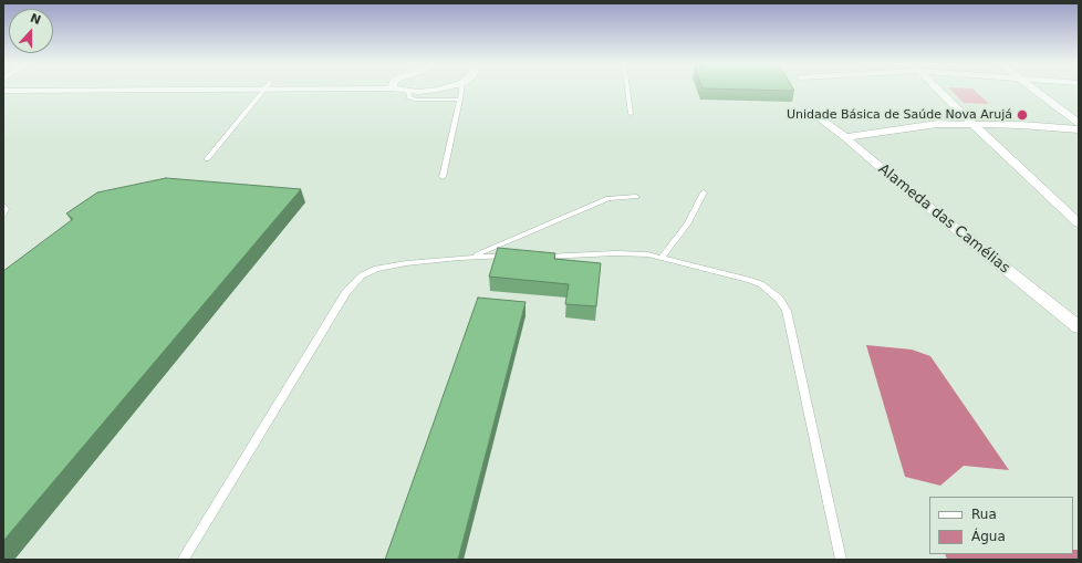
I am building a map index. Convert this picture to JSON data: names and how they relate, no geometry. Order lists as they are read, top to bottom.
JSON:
{
  "streets": {
    "street": ["Alameda das Camélias"]
  },
  "places": ["Unidade Básica de Saúde Nova Arujá"],
  "legend": ["Rua", "Água"],
  "north": "top"
}
